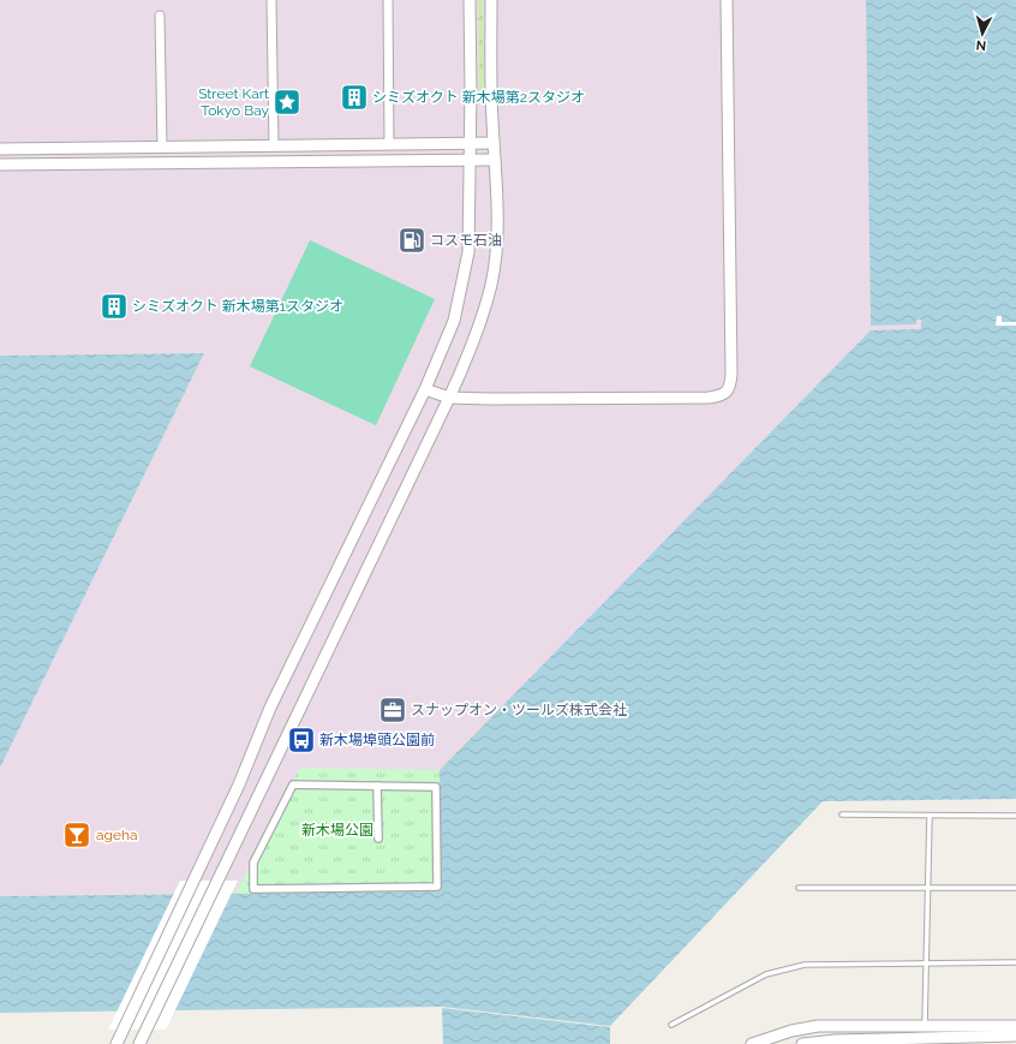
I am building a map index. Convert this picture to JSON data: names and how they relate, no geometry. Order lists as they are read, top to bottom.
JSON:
{
  "parks": ["新木場公園"],
  "places": {
    "building": ["シミズオクト 新木場第2スタジオ", "シミズオクト 新木場第1スタジオ"],
    "place": ["Street Kart Tokyo Bay"],
    "fuel station": ["コスモ石油"],
    "office": ["スナップオン・ツールズ株式会社"],
    "bus stop": ["新木場埠頭公園前"],
    "bar": ["ageha"]
  },
  "north": "bottom"
}
